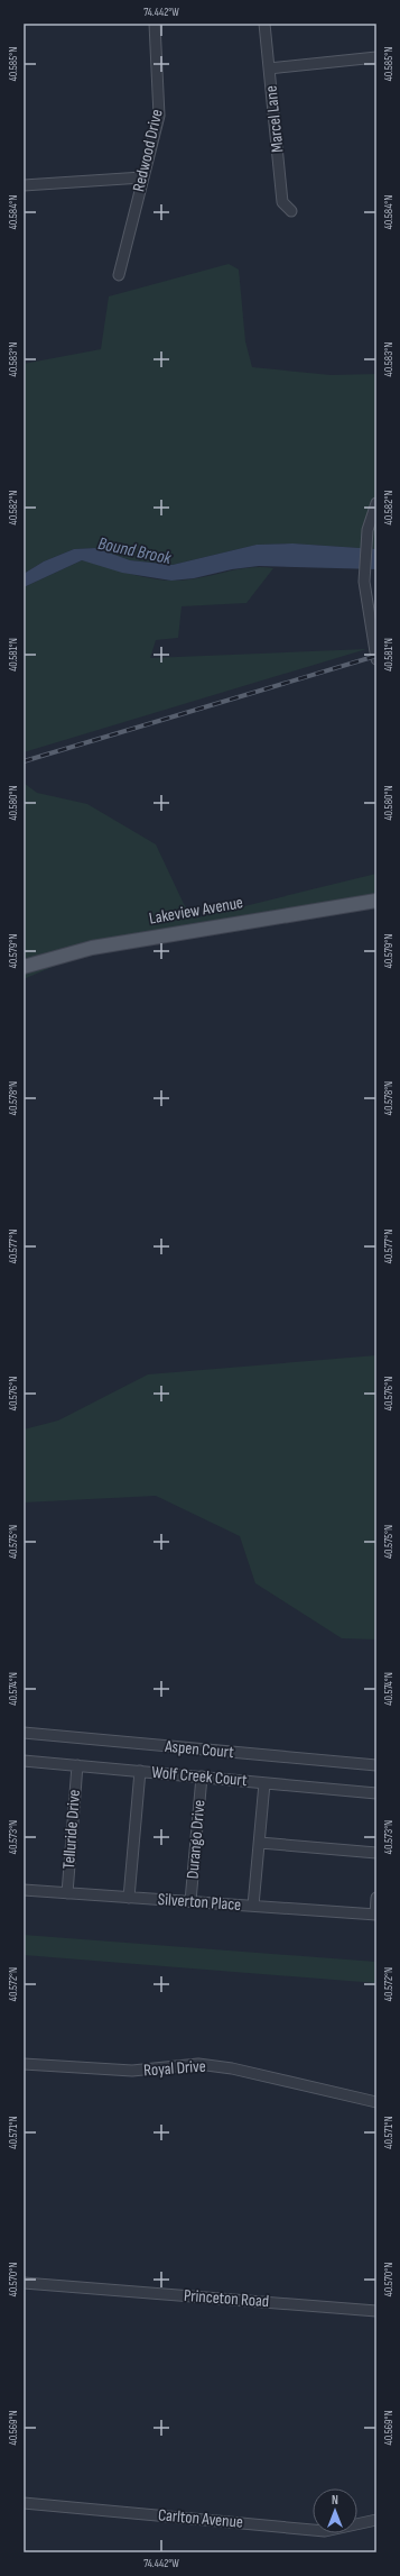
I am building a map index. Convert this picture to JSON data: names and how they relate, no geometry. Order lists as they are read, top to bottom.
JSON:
{
  "streets": {
    "main road": ["Lakeview Avenue"],
    "street": [
      "Marcel Lane",
      "Redwood Drive",
      "Aspen Court",
      "Wolf Creek Court",
      "Telluride Drive",
      "Durango Drive",
      "Silverton Place",
      "Royal Drive",
      "Princeton Road",
      "Carlton Avenue"
    ]
  },
  "crossings": [
    ["Wolf Creek Court", "Telluride Drive"],
    ["Wolf Creek Court", "Durango Drive"],
    ["Telluride Drive", "Silverton Place"],
    ["Durango Drive", "Silverton Place"]
  ],
  "water": ["Bound Brook"],
  "north": "top",
  "coordinates": [
    "74.442°W",
    "40.585°N",
    "40.584°N",
    "40.583°N",
    "40.582°N",
    "40.581°N",
    "40.580°N",
    "40.579°N",
    "40.578°N",
    "40.577°N",
    "40.576°N",
    "40.575°N",
    "40.574°N",
    "40.573°N",
    "40.572°N",
    "40.571°N",
    "40.570°N",
    "40.569°N"
  ]
}
